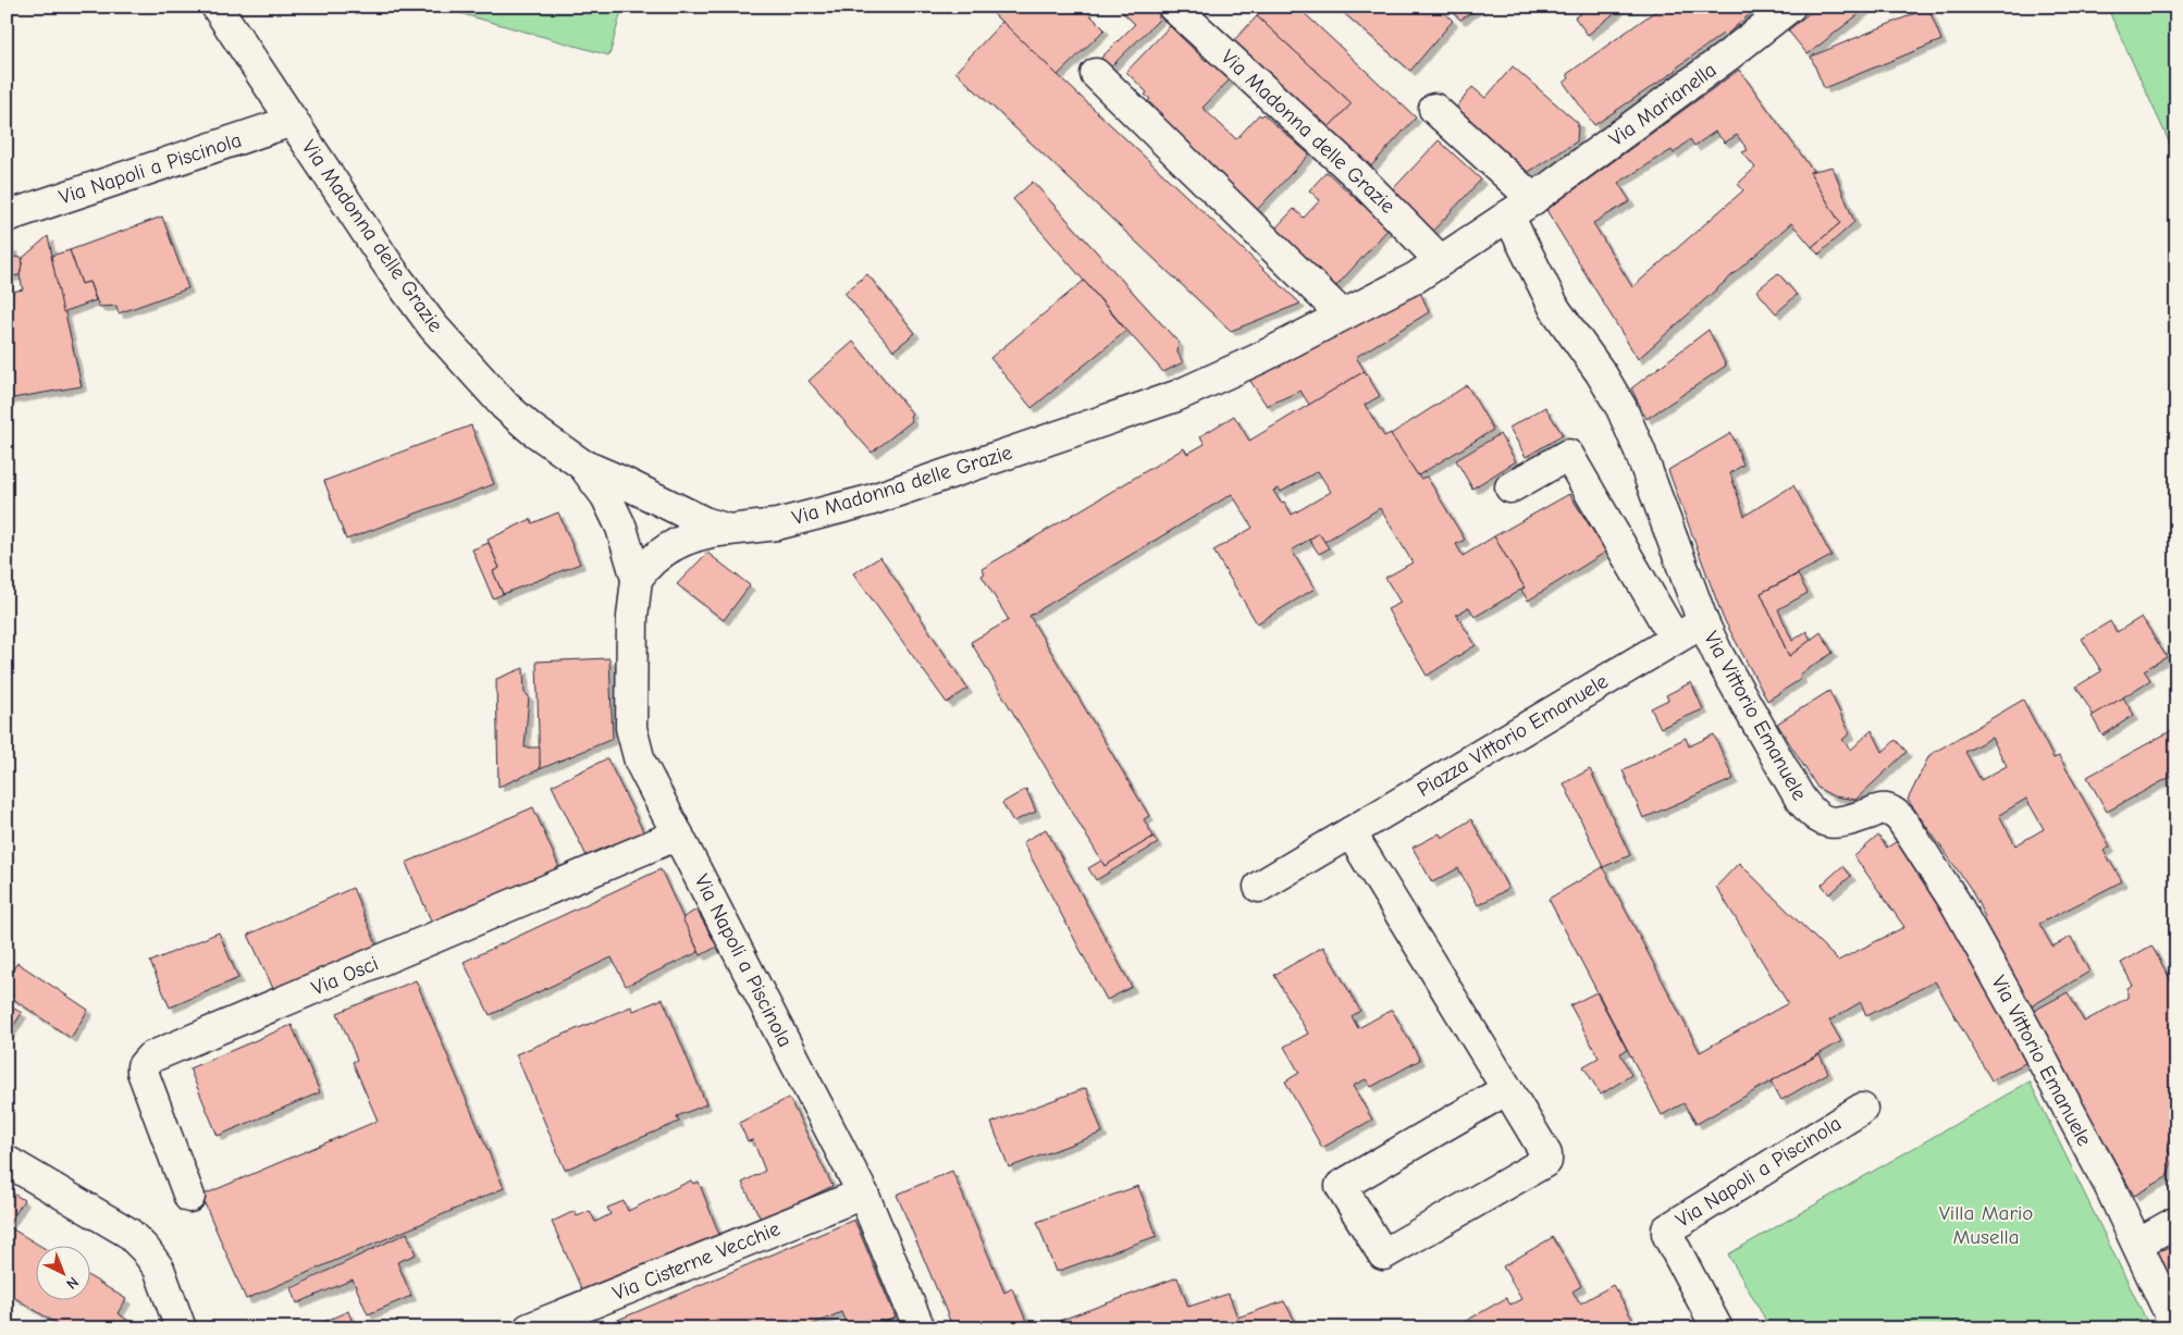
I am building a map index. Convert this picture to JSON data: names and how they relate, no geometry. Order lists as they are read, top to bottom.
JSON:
{
  "streets": {
    "street": [
      "Via Marianella",
      "Via Madonna delle Grazie",
      "Via Napoli a Piscinola",
      "Via Vittorio Emanuele",
      "Piazza Vittorio Emanuele",
      "Via Osci",
      "Via Cisterne Vecchie"
    ]
  },
  "crossings": [
    ["Via Marianella", "Via Madonna delle Grazie"],
    ["Via Marianella", "Via Vittorio Emanuele"],
    ["Via Madonna delle Grazie", "Via Napoli a Piscinola"],
    ["Via Madonna delle Grazie", "Via Vittorio Emanuele"],
    ["Via Napoli a Piscinola", "Via Osci"],
    ["Via Napoli a Piscinola", "Via Cisterne Vecchie"],
    ["Via Vittorio Emanuele", "Piazza Vittorio Emanuele"]
  ],
  "parks": ["Villa Mario Musella"],
  "north": "bottom right"
}
